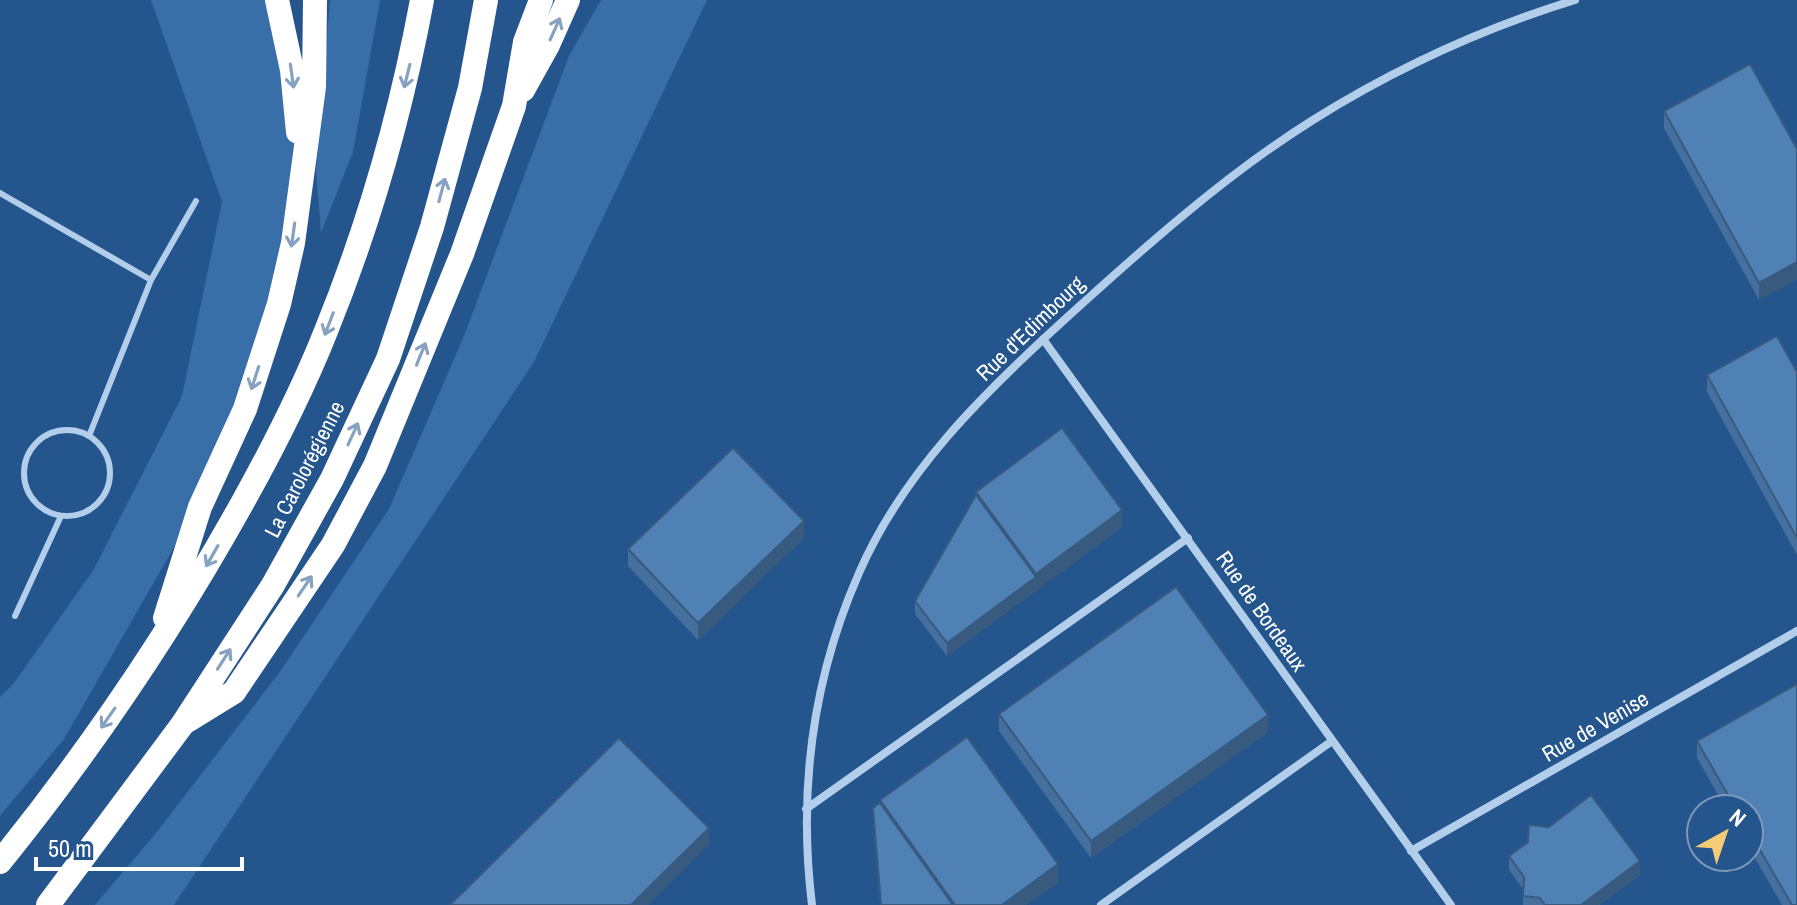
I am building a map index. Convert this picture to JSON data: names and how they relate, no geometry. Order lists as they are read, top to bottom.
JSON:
{
  "streets": {
    "highway": ["La Carolorégienne"],
    "street": ["Rue d'Edimbourg", "Rue de Bordeaux", "Rue de Venise"]
  },
  "crossings": [
    ["Rue d'Edimbourg", "Rue de Bordeaux"],
    ["Rue de Bordeaux", "Rue de Venise"]
  ],
  "scale_bar": "50 m",
  "north": "top right"
}
